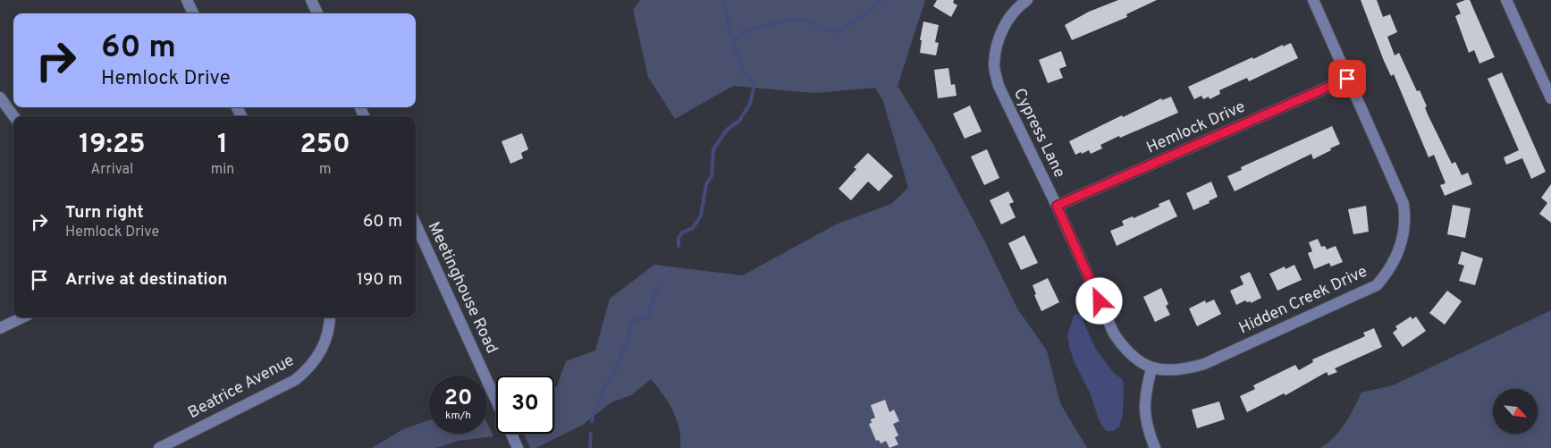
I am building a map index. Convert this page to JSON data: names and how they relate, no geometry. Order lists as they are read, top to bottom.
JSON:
{
  "streets": {
    "street": [
      "Hemlock Drive",
      "Cypress Lane",
      "Meetinghouse Road",
      "Hidden Creek Drive",
      "Beatrice Avenue"
    ]
  },
  "crossings": [
    ["Hemlock Drive", "Cypress Lane"],
    ["Hemlock Drive", "Hidden Creek Drive"],
    ["Cypress Lane", "Hidden Creek Drive"]
  ],
  "north": "bottom right",
  "page": {
    "turn": ["60 m", "Hemlock Drive"],
    "eta": [
      "19:25",
      "Arrival",
      "1",
      "min",
      "250",
      "m"
    ],
    "list": [
      {
        "name": "Turn right",
        "note": "Hemlock Drive",
        "value": "60 m"
      },
      {
        "name": "Arrive at destination",
        "value": "190 m"
      }
    ],
    "speed": "20 km/h",
    "limit": "30"
  }
}
